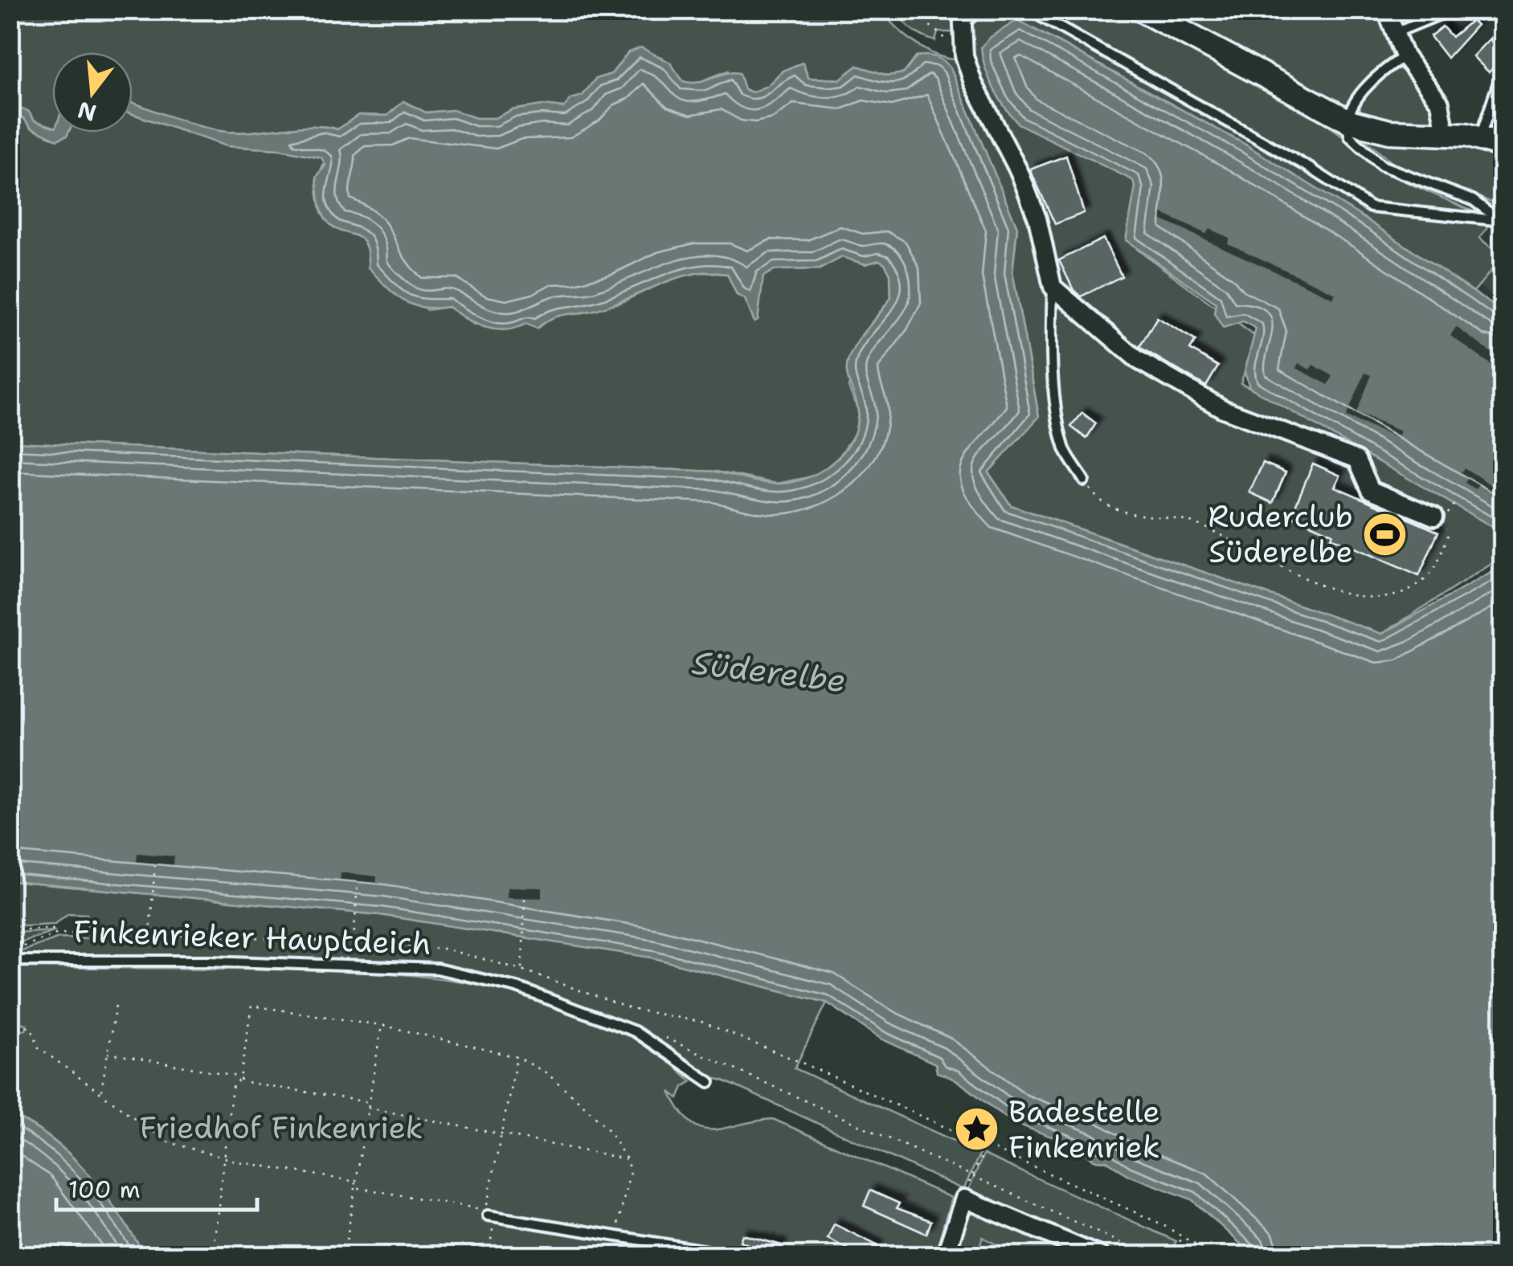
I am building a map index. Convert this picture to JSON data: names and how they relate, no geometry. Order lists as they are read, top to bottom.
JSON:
{
  "streets": {
    "lane": ["Finkenrieker Hauptdeich"]
  },
  "water": ["Süderelbe"],
  "parks": ["Friedhof Finkenriek"],
  "places": {
    "sports": ["Ruderclub Süderelbe"],
    "place": ["Badestelle Finkenriek"]
  },
  "scale_bar": "100 m",
  "north": "bottom"
}
